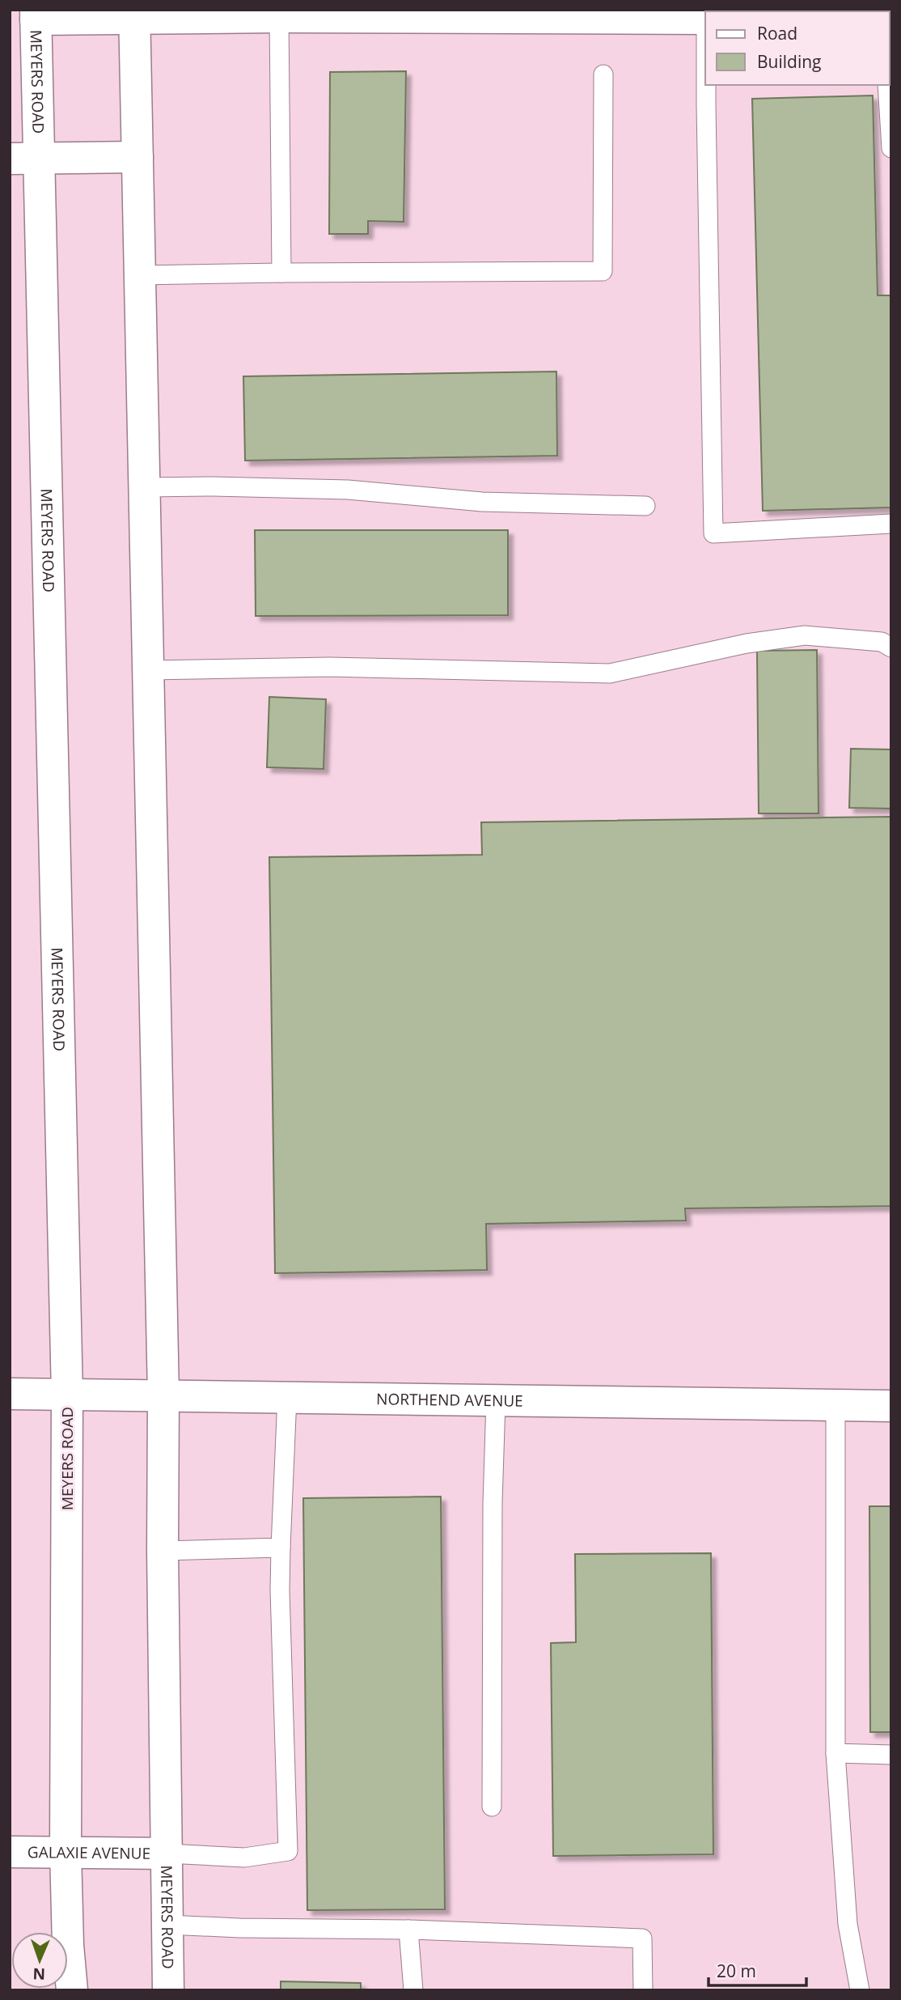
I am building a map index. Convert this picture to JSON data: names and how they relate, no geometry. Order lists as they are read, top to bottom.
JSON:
{
  "streets": {
    "street": ["MEYERS ROAD", "NORTHEND AVENUE", "GALAXIE AVENUE"]
  },
  "crossings": [
    ["MEYERS ROAD", "NORTHEND AVENUE"],
    ["MEYERS ROAD", "GALAXIE AVENUE"]
  ],
  "legend": ["Road", "Building"],
  "scale_bar": "20 m",
  "north": "bottom"
}
